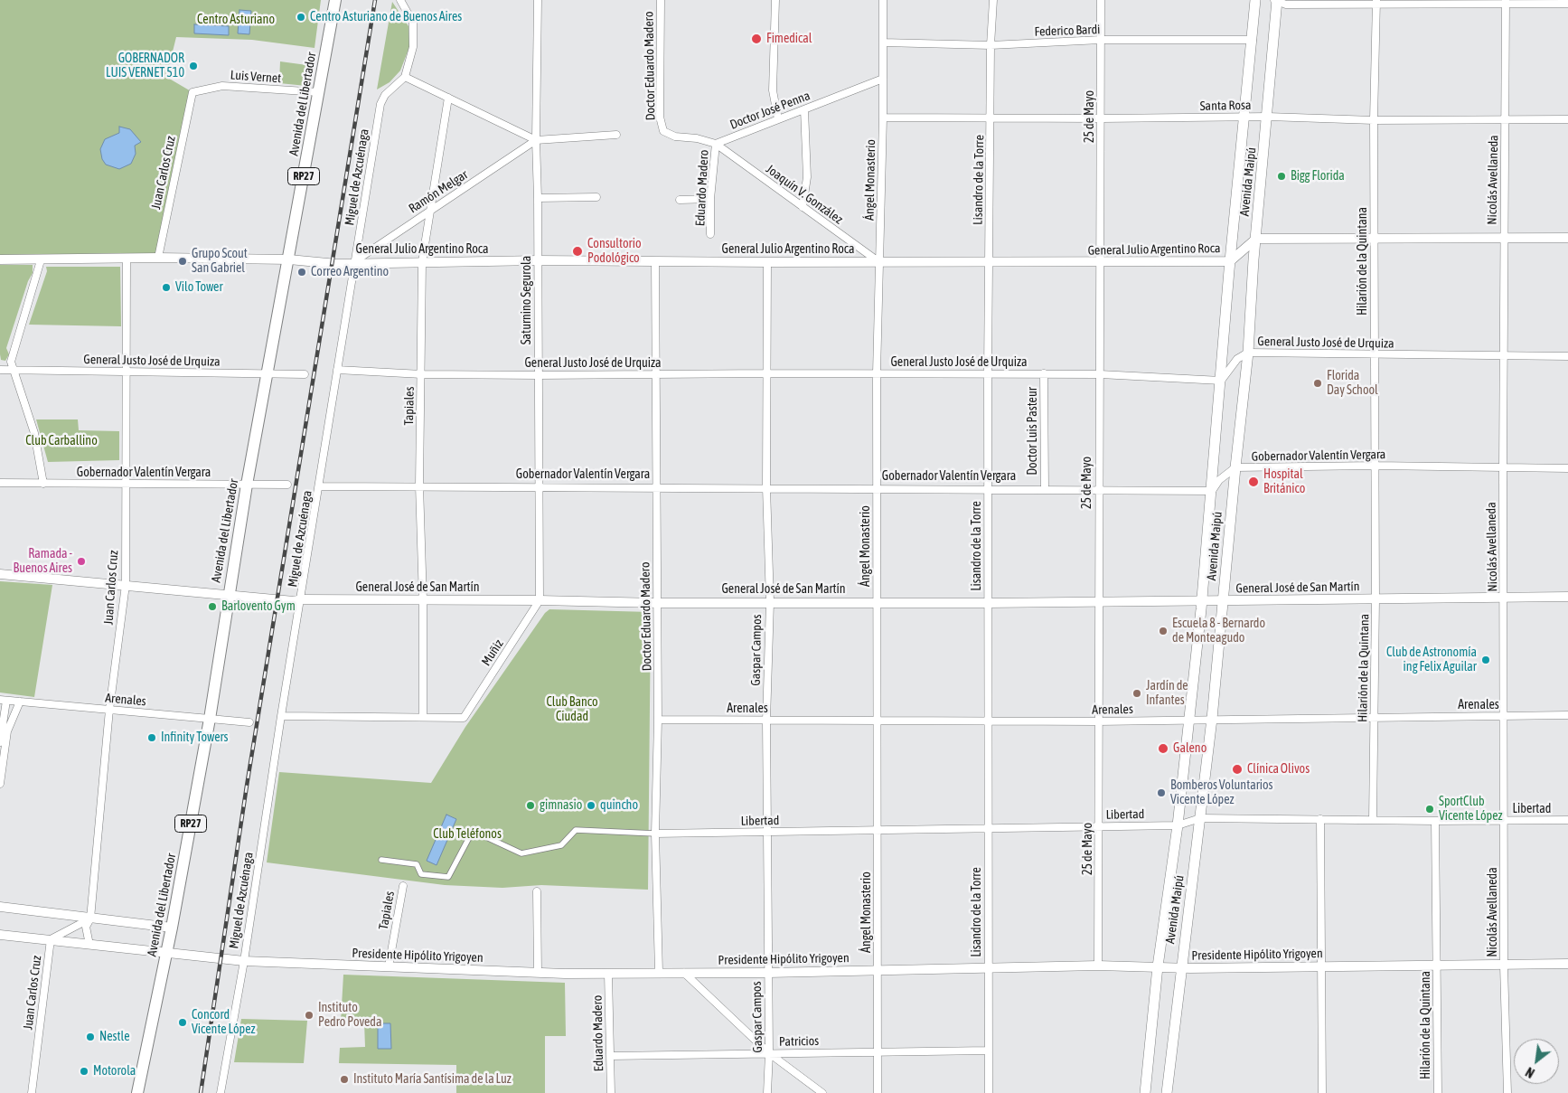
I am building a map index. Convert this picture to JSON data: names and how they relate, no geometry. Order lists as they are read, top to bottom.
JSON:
{
  "streets": {
    "main road": ["Avenida del Libertador", "RP27", "Avenida Maipú"],
    "street": [
      "Federico Bardi",
      "Doctor Eduardo Madero",
      "Luis Vernet",
      "Santa Rosa",
      "Doctor José Penna",
      "25 de Mayo",
      "Juan Carlos Cruz",
      "Miguel de Azcuénaga",
      "Ángel Monasterio",
      "Lisandro de la Torre",
      "Nicolás Avellaneda",
      "Eduardo Madero",
      "Ramón Melgar",
      "Joaquín V. González",
      "General Julio Argentino Roca",
      "Hilarión de la Quintana",
      "Saturnino Segurola",
      "General Justo José de Urquiza",
      "Tapiales",
      "Doctor Luis Pasteur",
      "Gobernador Valentín Vergara",
      "General José de San Martín",
      "Gaspar Campos",
      "Muñiz",
      "Arenales",
      "Libertad",
      "Presidente Hipólito Yrigoyen",
      "Patricios"
    ]
  },
  "crossings": [
    ["Federico Bardi", "25 de Mayo"],
    ["Federico Bardi", "Ángel Monasterio"],
    ["Federico Bardi", "Lisandro de la Torre"],
    ["Federico Bardi", "Avenida Maipú"],
    ["Doctor Eduardo Madero", "Doctor José Penna"],
    ["Doctor Eduardo Madero", "Eduardo Madero"],
    ["Doctor Eduardo Madero", "Joaquín V. González"],
    ["Doctor Eduardo Madero", "General Julio Argentino Roca"],
    ["Doctor Eduardo Madero", "General Justo José de Urquiza"],
    ["Doctor Eduardo Madero", "Gobernador Valentín Vergara"],
    ["Doctor Eduardo Madero", "General José de San Martín"],
    ["Doctor Eduardo Madero", "Arenales"],
    ["Doctor Eduardo Madero", "Libertad"],
    ["Doctor Eduardo Madero", "Presidente Hipólito Yrigoyen"],
    ["Luis Vernet", "Avenida del Libertador"],
    ["Luis Vernet", "Juan Carlos Cruz"],
    ["Avenida del Libertador", "General Julio Argentino Roca"],
    ["Avenida del Libertador", "General Justo José de Urquiza"],
    ["Avenida del Libertador", "Gobernador Valentín Vergara"],
    ["Avenida del Libertador", "General José de San Martín"],
    ["Avenida del Libertador", "Arenales"],
    ["Avenida del Libertador", "Presidente Hipólito Yrigoyen"],
    ["Santa Rosa", "25 de Mayo"],
    ["Santa Rosa", "Ángel Monasterio"],
    ["Santa Rosa", "Lisandro de la Torre"],
    ["Santa Rosa", "Nicolás Avellaneda"],
    ["Santa Rosa", "Avenida Maipú"],
    ["Santa Rosa", "Hilarión de la Quintana"],
    ["Doctor José Penna", "Ángel Monasterio"],
    ["Doctor José Penna", "Eduardo Madero"],
    ["Doctor José Penna", "Joaquín V. González"],
    ["25 de Mayo", "General Julio Argentino Roca"],
    ["25 de Mayo", "General Justo José de Urquiza"],
    ["25 de Mayo", "Gobernador Valentín Vergara"],
    ["25 de Mayo", "General José de San Martín"],
    ["25 de Mayo", "Arenales"],
    ["25 de Mayo", "Libertad"],
    ["25 de Mayo", "Presidente Hipólito Yrigoyen"],
    ["Juan Carlos Cruz", "General Julio Argentino Roca"],
    ["Juan Carlos Cruz", "General Justo José de Urquiza"],
    ["Juan Carlos Cruz", "Gobernador Valentín Vergara"],
    ["Juan Carlos Cruz", "General José de San Martín"],
    ["Juan Carlos Cruz", "Arenales"],
    ["Juan Carlos Cruz", "Presidente Hipólito Yrigoyen"],
    ["Miguel de Azcuénaga", "Ramón Melgar"],
    ["Miguel de Azcuénaga", "General Julio Argentino Roca"],
    ["Miguel de Azcuénaga", "General Justo José de Urquiza"],
    ["Miguel de Azcuénaga", "Gobernador Valentín Vergara"],
    ["Miguel de Azcuénaga", "General José de San Martín"],
    ["Miguel de Azcuénaga", "Presidente Hipólito Yrigoyen"],
    ["Ángel Monasterio", "Joaquín V. González"],
    ["Ángel Monasterio", "General Julio Argentino Roca"],
    ["Ángel Monasterio", "General Justo José de Urquiza"],
    ["Ángel Monasterio", "Gobernador Valentín Vergara"],
    ["Ángel Monasterio", "General José de San Martín"],
    ["Ángel Monasterio", "Arenales"],
    ["Ángel Monasterio", "Libertad"],
    ["Ángel Monasterio", "Presidente Hipólito Yrigoyen"],
    ["Ángel Monasterio", "Patricios"],
    ["Lisandro de la Torre", "General Julio Argentino Roca"],
    ["Lisandro de la Torre", "General Justo José de Urquiza"],
    ["Lisandro de la Torre", "Gobernador Valentín Vergara"],
    ["Lisandro de la Torre", "General José de San Martín"],
    ["Lisandro de la Torre", "Arenales"],
    ["Lisandro de la Torre", "Libertad"],
    ["Lisandro de la Torre", "Presidente Hipólito Yrigoyen"],
    ["Lisandro de la Torre", "Patricios"],
    ["Nicolás Avellaneda", "General Justo José de Urquiza"],
    ["Nicolás Avellaneda", "Gobernador Valentín Vergara"],
    ["Nicolás Avellaneda", "General José de San Martín"],
    ["Nicolás Avellaneda", "Arenales"],
    ["Nicolás Avellaneda", "Libertad"],
    ["Nicolás Avellaneda", "Presidente Hipólito Yrigoyen"],
    ["Avenida Maipú", "General Julio Argentino Roca"],
    ["Avenida Maipú", "General Justo José de Urquiza"],
    ["Avenida Maipú", "Gobernador Valentín Vergara"],
    ["Avenida Maipú", "General José de San Martín"],
    ["Avenida Maipú", "Arenales"],
    ["Avenida Maipú", "Libertad"],
    ["Avenida Maipú", "Presidente Hipólito Yrigoyen"],
    ["Eduardo Madero", "Joaquín V. González"],
    ["Eduardo Madero", "Presidente Hipólito Yrigoyen"],
    ["Eduardo Madero", "Patricios"],
    ["Ramón Melgar", "General Julio Argentino Roca"],
    ["Ramón Melgar", "Saturnino Segurola"],
    ["Ramón Melgar", "Tapiales"],
    ["Joaquín V. González", "General Julio Argentino Roca"],
    ["General Julio Argentino Roca", "Saturnino Segurola"],
    ["General Julio Argentino Roca", "Tapiales"],
    ["General Julio Argentino Roca", "Gaspar Campos"],
    ["Hilarión de la Quintana", "General Justo José de Urquiza"],
    ["Hilarión de la Quintana", "Gobernador Valentín Vergara"],
    ["Hilarión de la Quintana", "General José de San Martín"],
    ["Hilarión de la Quintana", "Arenales"],
    ["Hilarión de la Quintana", "Libertad"],
    ["Hilarión de la Quintana", "Presidente Hipólito Yrigoyen"],
    ["Saturnino Segurola", "General Justo José de Urquiza"],
    ["Saturnino Segurola", "Gobernador Valentín Vergara"],
    ["Saturnino Segurola", "General José de San Martín"],
    ["Saturnino Segurola", "Muñiz"],
    ["General Justo José de Urquiza", "Tapiales"],
    ["General Justo José de Urquiza", "Doctor Luis Pasteur"],
    ["General Justo José de Urquiza", "Gaspar Campos"],
    ["Tapiales", "Gobernador Valentín Vergara"],
    ["Tapiales", "General José de San Martín"],
    ["Tapiales", "Muñiz"],
    ["Tapiales", "Presidente Hipólito Yrigoyen"],
    ["Doctor Luis Pasteur", "Gobernador Valentín Vergara"],
    ["Gobernador Valentín Vergara", "Gaspar Campos"],
    ["General José de San Martín", "Gaspar Campos"],
    ["General José de San Martín", "Muñiz"],
    ["Gaspar Campos", "Arenales"],
    ["Gaspar Campos", "Libertad"],
    ["Gaspar Campos", "Presidente Hipólito Yrigoyen"],
    ["Gaspar Campos", "Patricios"]
  ],
  "parks": [
    "Centro Asturiano",
    "Club Carballino",
    "Club Banco Ciudad",
    "Club Teléfonos"
  ],
  "places": [
    "Centro Asturiano de Buenos Aires",
    "Fimedical",
    "GOBERNADOR LUIS VERNET 510",
    "Bigg Florida",
    "Consultorio Podológico",
    "Grupo Scout San Gabriel",
    "Correo Argentino",
    "Vilo Tower",
    "Florida Day School",
    "Hospital Británico",
    "Ramada - Buenos Aires",
    "Barlovento Gym",
    "Escuela 8 - Bernardo de Monteagudo",
    "Club de Astronomía ing Felix Aguilar",
    "Jardín de Infantes",
    "Infinity Towers",
    "Galeno",
    "Clínica Olivos",
    "Bomberos Voluntarios Vicente López",
    "gimnasio",
    "quincho",
    "SportClub Vicente López",
    "Instituto Pedro Poveda",
    "Concord Vicente López",
    "Nestle",
    "Motorola",
    "Instituto María Santísima de la Luz"
  ],
  "north": "bottom left"
}
